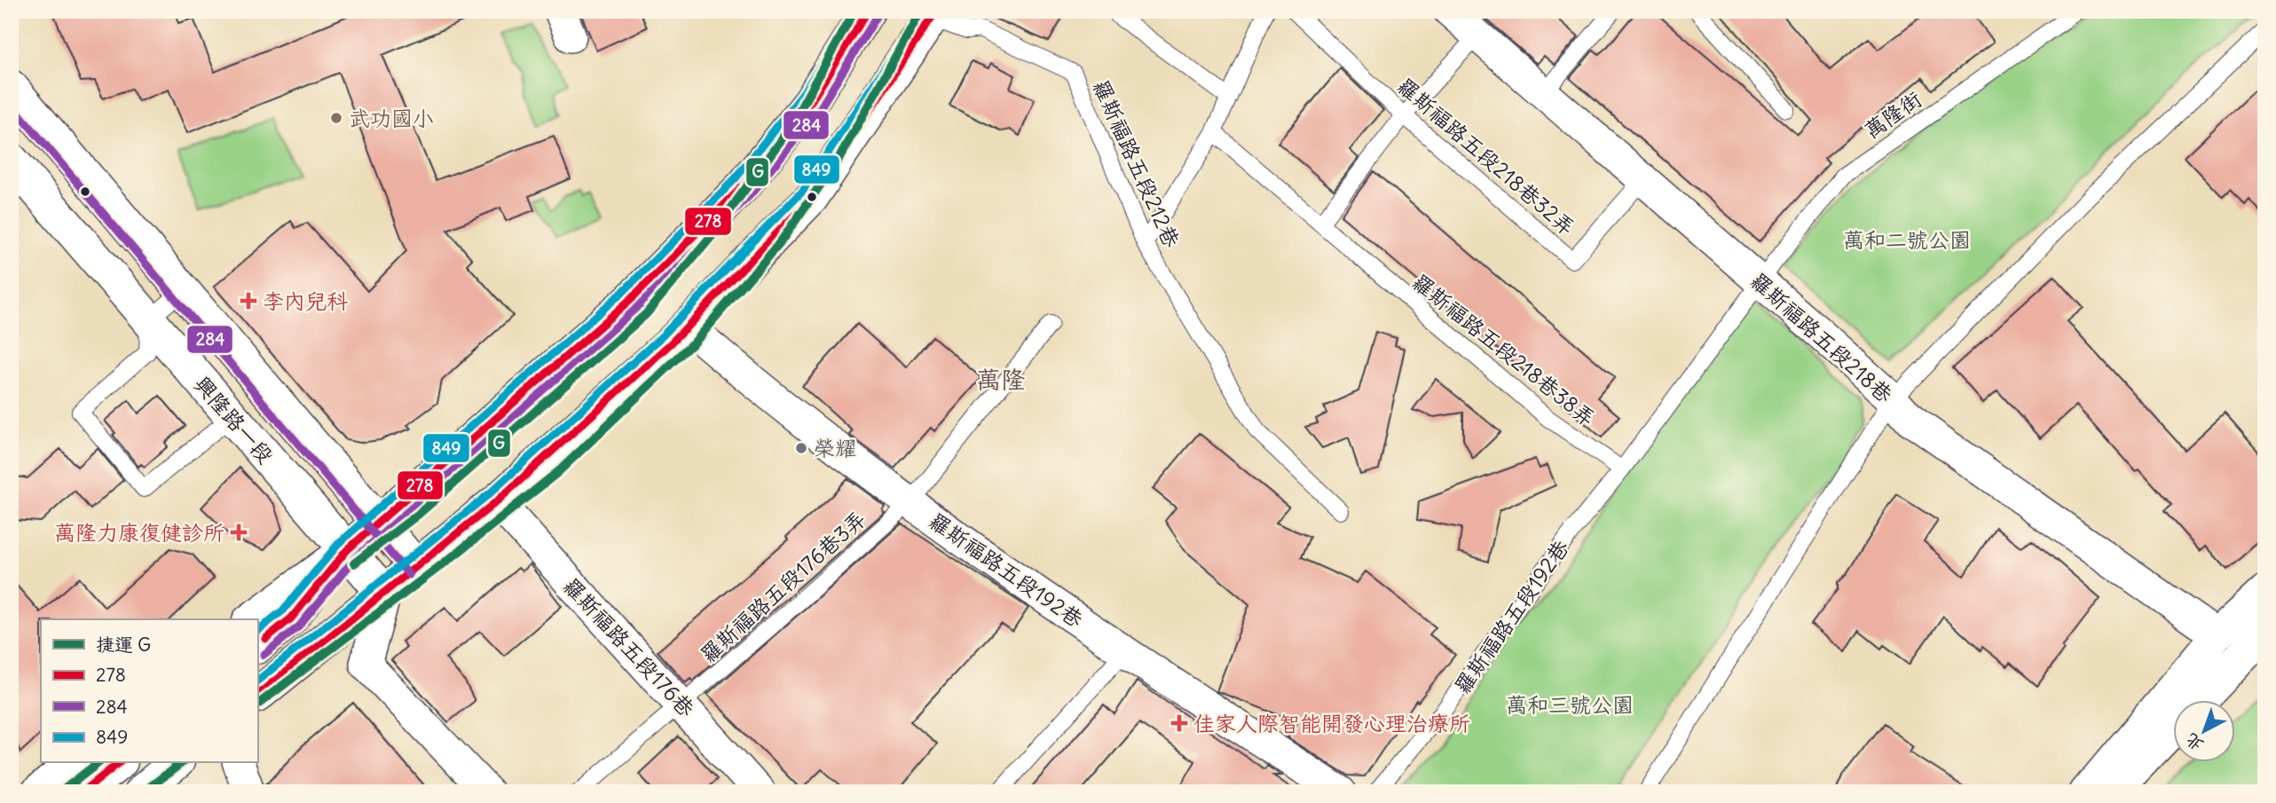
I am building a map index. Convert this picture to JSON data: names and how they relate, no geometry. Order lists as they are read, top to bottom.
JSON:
{
  "streets": {
    "main road": ["興隆路一段"],
    "street": ["羅斯福路五段218巷", "羅斯福路五段192巷", "羅斯福路五段176巷"],
    "lane": [
      "萬隆街",
      "羅斯福路五段218巷32弄",
      "羅斯福路五段212巷",
      "羅斯福路五段218巷38弄",
      "羅斯福路五段176巷3弄"
    ]
  },
  "crossings": [
    ["萬隆街", "羅斯福路五段218巷"],
    ["羅斯福路五段218巷32弄", "羅斯福路五段218巷"],
    ["羅斯福路五段218巷38弄", "羅斯福路五段192巷"],
    ["羅斯福路五段192巷", "羅斯福路五段176巷3弄"],
    ["羅斯福路五段176巷3弄", "羅斯福路五段176巷"]
  ],
  "districts": ["萬隆"],
  "parks": ["萬和二號公園", "萬和三號公園"],
  "places": {
    "other": ["武功國小", "榮耀"],
    "health": ["李內兒科", "萬隆力康復健診所", "佳家人際智能開發心理治療所"]
  },
  "lines": [
    "metro line G",
    "transit line 278",
    "transit line 849",
    "transit line 284"
  ],
  "legend": [
    "捷運 G",
    "278",
    "284",
    "849"
  ],
  "north": "bottom left"
}
